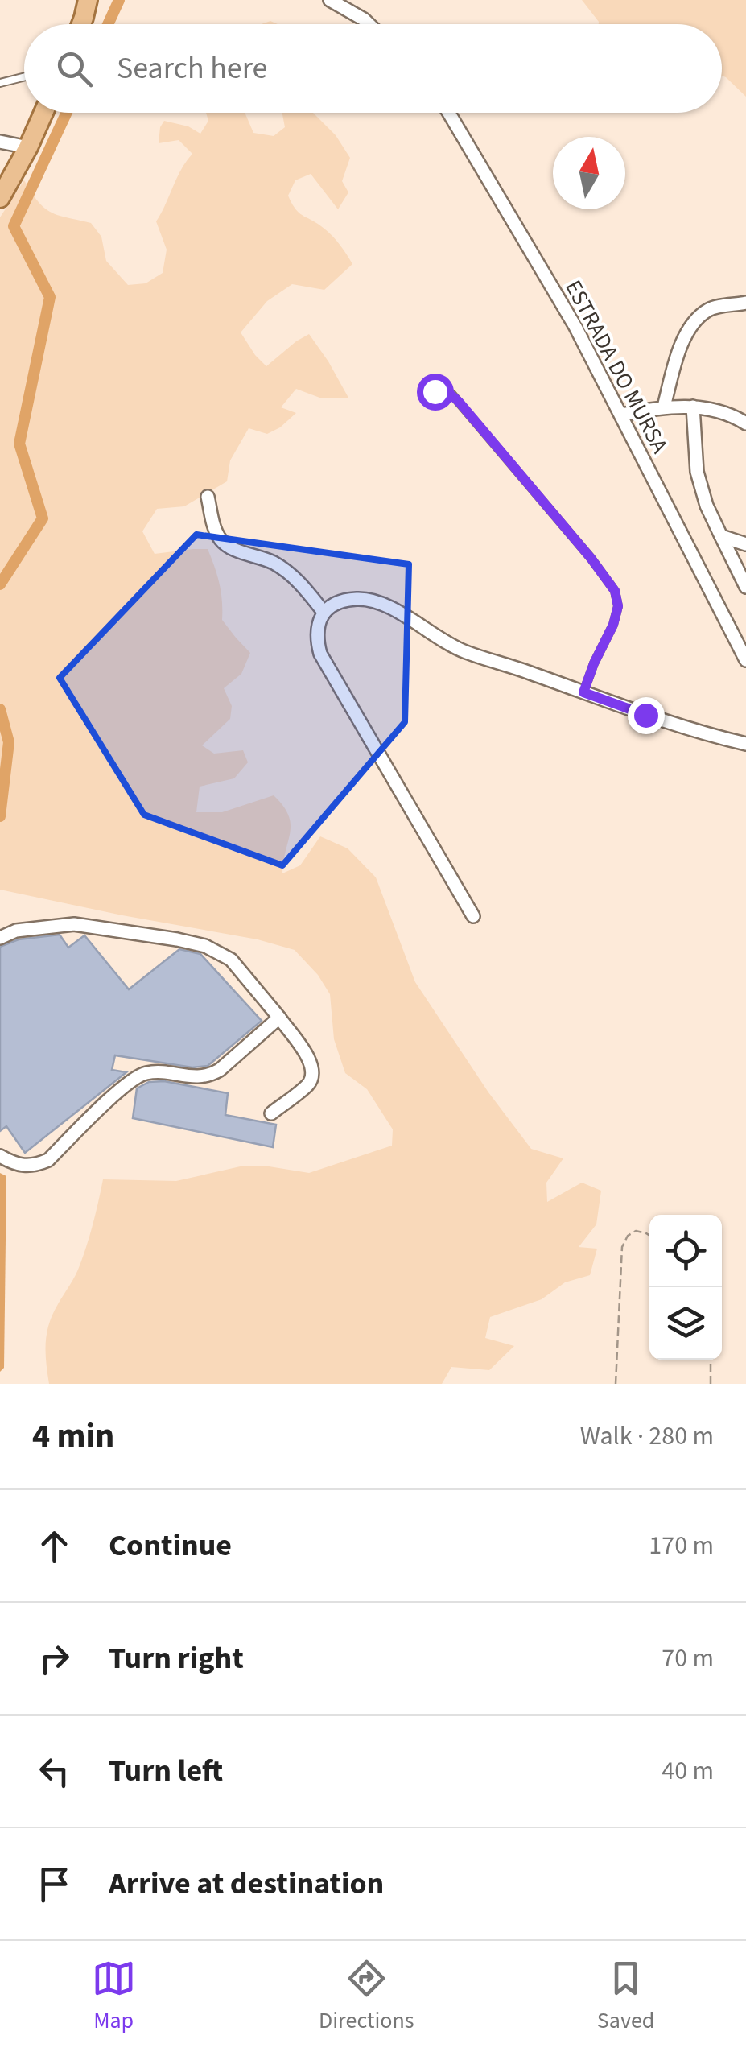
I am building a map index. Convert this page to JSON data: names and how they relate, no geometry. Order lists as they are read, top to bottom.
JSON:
{
  "streets": {
    "street": ["ESTRADA DO MURSA"]
  },
  "north": "top",
  "page": {
    "search": "Search here",
    "heading": ["4 min", "Walk · 280 m"],
    "list": [
      ["Continue", "170 m"],
      ["Turn right", "70 m"],
      ["Turn left", "40 m"],
      "Arrive at destination"
    ],
    "nav": ["Map", "Directions", "Saved"]
  }
}
